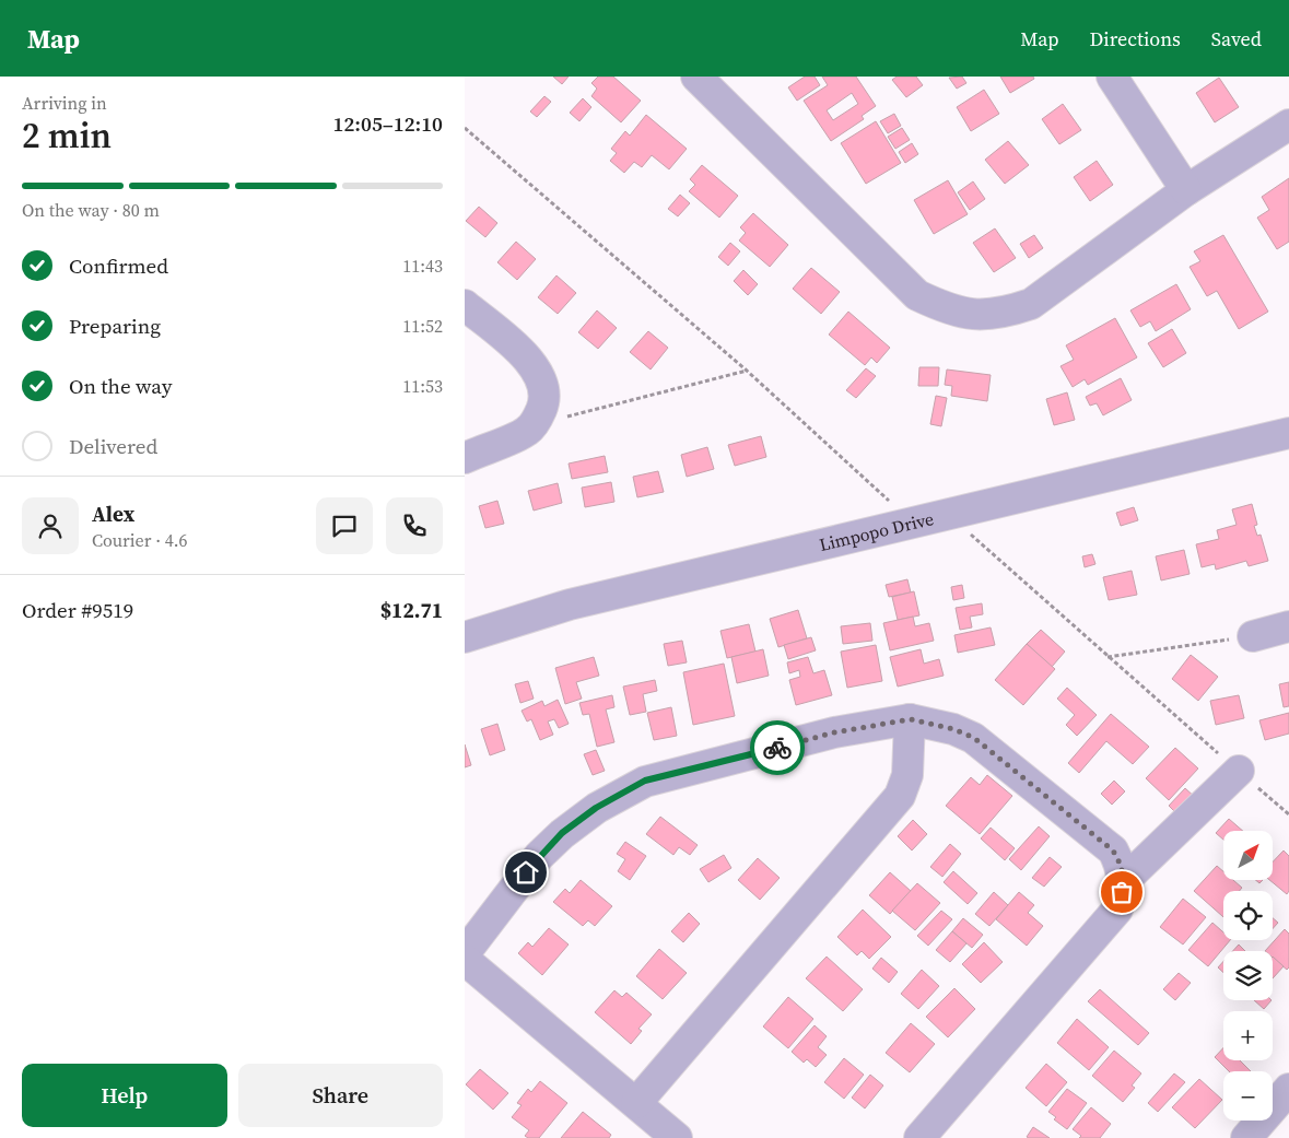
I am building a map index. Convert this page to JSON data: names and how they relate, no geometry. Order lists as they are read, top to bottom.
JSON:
{
  "streets": {
    "street": ["Limpopo Drive"]
  },
  "north": "top right",
  "page": {
    "header": "Map",
    "nav": ["Map", "Directions", "Saved"],
    "heading": ["2 min", "Arriving in", "12:05–12:10"],
    "panel": [
      "Alex",
      "Courier · 4.6",
      "Order #9519",
      "$12.71"
    ],
    "bar": "On the way · 80 m",
    "list": [
      ["Confirmed", "11:43"],
      ["Preparing", "11:52"],
      ["On the way", "11:53"],
      "Delivered"
    ],
    "map_buttons": ["+", "−"],
    "buttons": ["Help", "Share"]
  }
}
